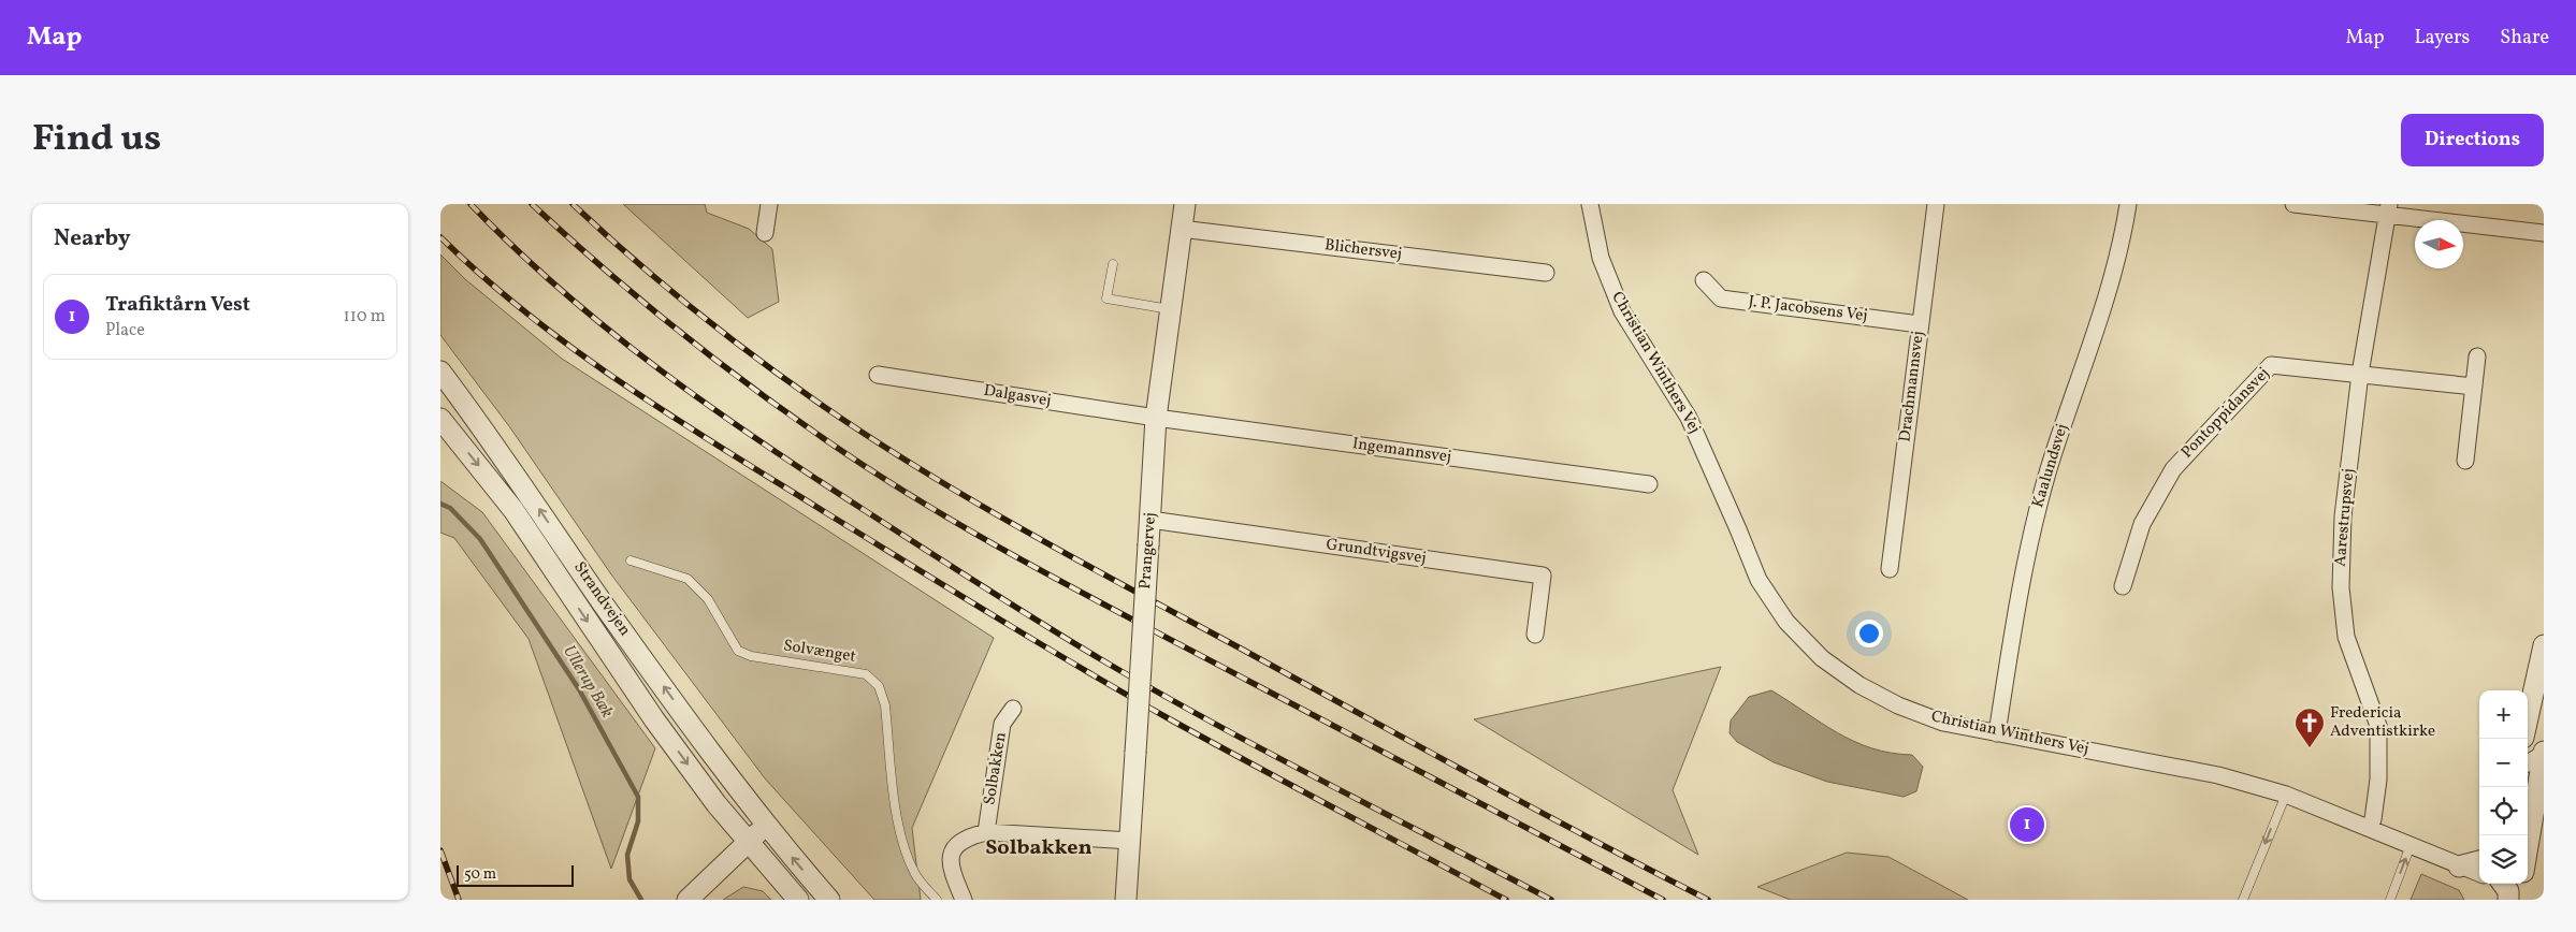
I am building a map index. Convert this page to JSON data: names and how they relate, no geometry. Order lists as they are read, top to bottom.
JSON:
{
  "streets": {
    "street": [
      "Blichersvej",
      "J. P. Jacobsens Vej",
      "Christian Winthers Vej",
      "Drachmannsvej",
      "Dalgasvej",
      "Pontoppidansvej",
      "Ingemannsvej",
      "Kaalundsvej",
      "Aarestrupsvej",
      "Prangervej",
      "Grundtvigsvej",
      "Strandvejen",
      "Solbakken"
    ],
    "lane": ["Solvænget"]
  },
  "crossings": [
    ["Blichersvej", "Prangervej"],
    ["J. P. Jacobsens Vej", "Drachmannsvej"],
    ["Christian Winthers Vej", "Kaalundsvej"],
    ["Christian Winthers Vej", "Aarestrupsvej"],
    ["Dalgasvej", "Ingemannsvej"],
    ["Dalgasvej", "Prangervej"],
    ["Pontoppidansvej", "Aarestrupsvej"],
    ["Ingemannsvej", "Prangervej"],
    ["Prangervej", "Grundtvigsvej"]
  ],
  "districts": ["Solbakken"],
  "water": ["Ullerup Bæk"],
  "places": {
    "church": ["Fredericia Adventistkirke"]
  },
  "scale_bar": "50 m",
  "north": "right",
  "page": {
    "header": "Map",
    "nav": ["Map", "Layers", "Share"],
    "title": "Find us",
    "buttons": "Directions",
    "heading": "Nearby",
    "list": [
      {
        "mark": "1",
        "name": "Trafiktårn Vest",
        "note": "Place",
        "value": "110 m"
      }
    ],
    "map_buttons": ["+", "−"],
    "pins": "1",
    "scale": "50 m"
  }
}
